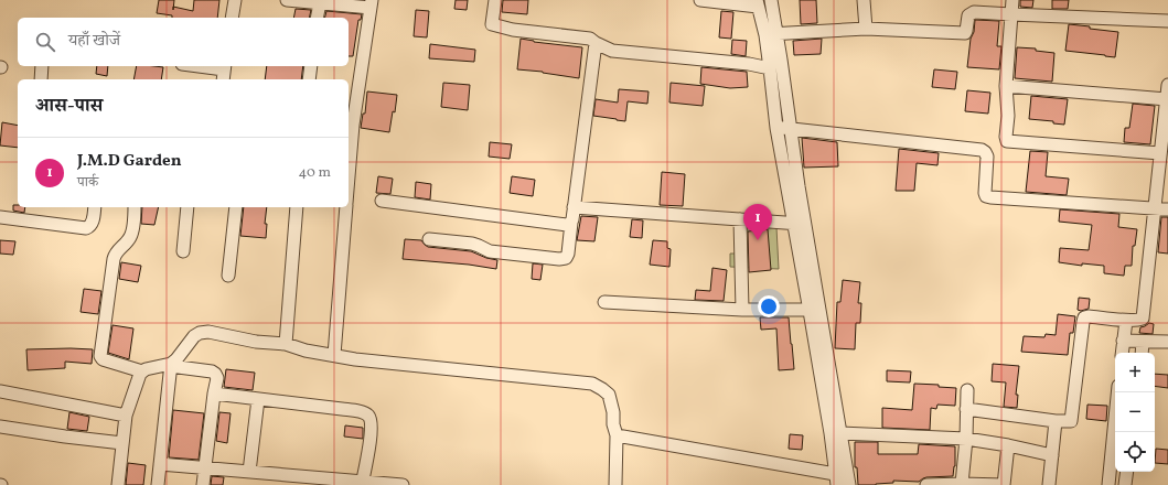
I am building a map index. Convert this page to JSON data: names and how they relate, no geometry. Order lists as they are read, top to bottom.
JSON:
{
  "page": {
    "search": "यहाँ खोजें",
    "heading": "आस-पास",
    "list": [
      {
        "mark": "1",
        "name": "J.M.D Garden",
        "note": "पार्क",
        "value": "40 m"
      }
    ],
    "pins": "1",
    "map_buttons": ["+", "−"]
  }
}
